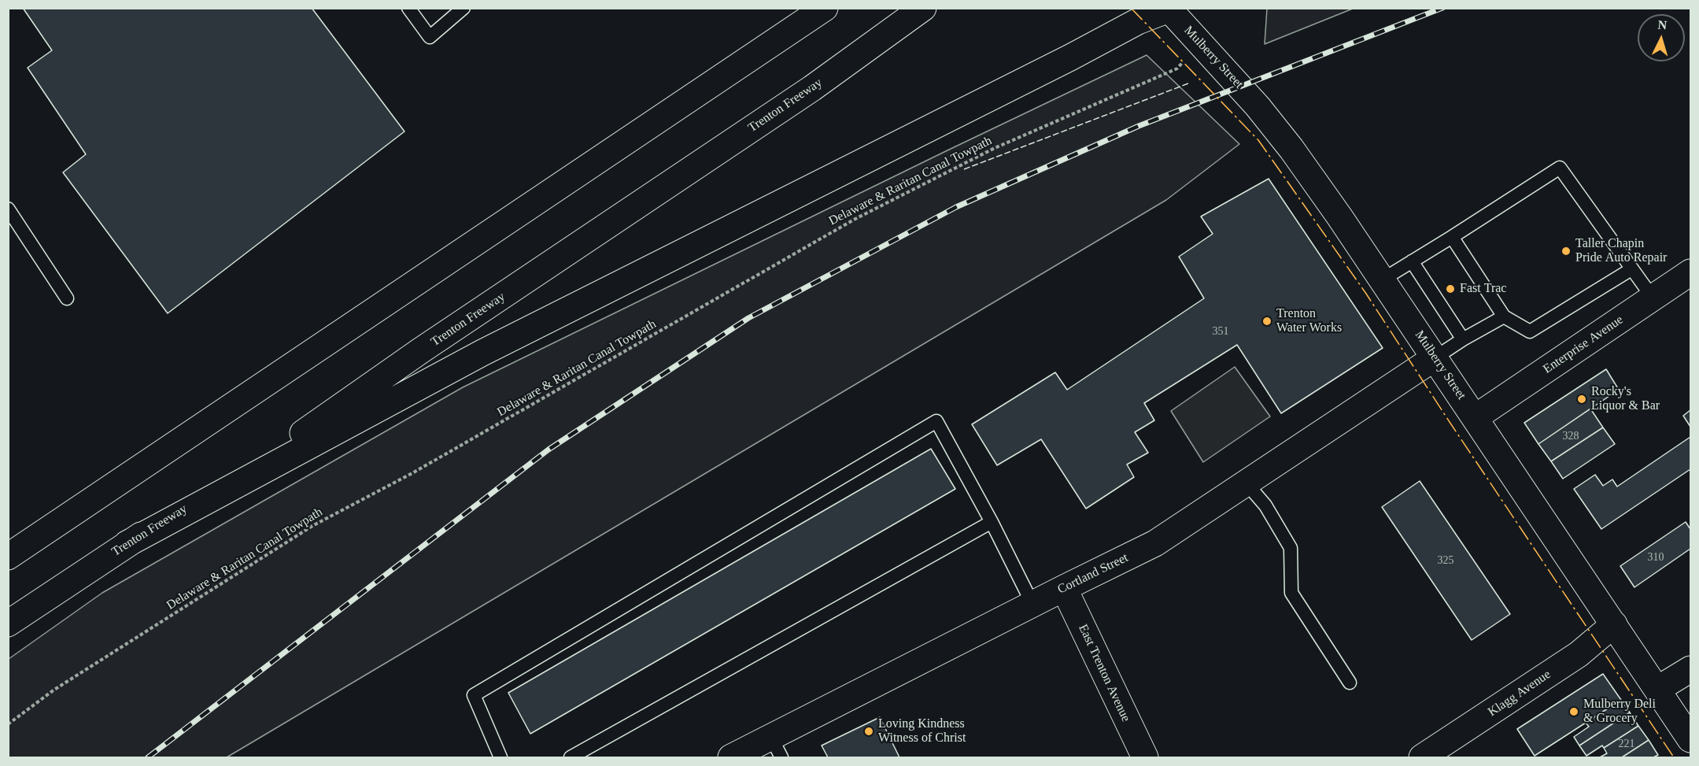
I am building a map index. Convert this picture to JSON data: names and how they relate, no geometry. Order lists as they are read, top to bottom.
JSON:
{
  "streets": {
    "main road": [
      "Mulberry Street",
      "Trenton Freeway",
      "Enterprise Avenue",
      "Cortland Street",
      "East Trenton Avenue",
      "Klagg Avenue"
    ],
    "path": ["Delaware & Raritan Canal Towpath"]
  },
  "crossings": [
    ["Mulberry Street", "Enterprise Avenue"],
    ["Mulberry Street", "Cortland Street"],
    ["Mulberry Street", "Klagg Avenue"],
    ["Cortland Street", "East Trenton Avenue"]
  ],
  "places": [
    "Taller Chapin Pride Auto Repair",
    "Fast Trac",
    "Trenton Water Works",
    "Rocky's Liquor & Bar",
    "Mulberry Deli & Grocery",
    "Loving Kindness Witness of Christ"
  ],
  "house_numbers": [
    "351",
    "328",
    "310",
    "325",
    "221"
  ],
  "north": "top"
}
